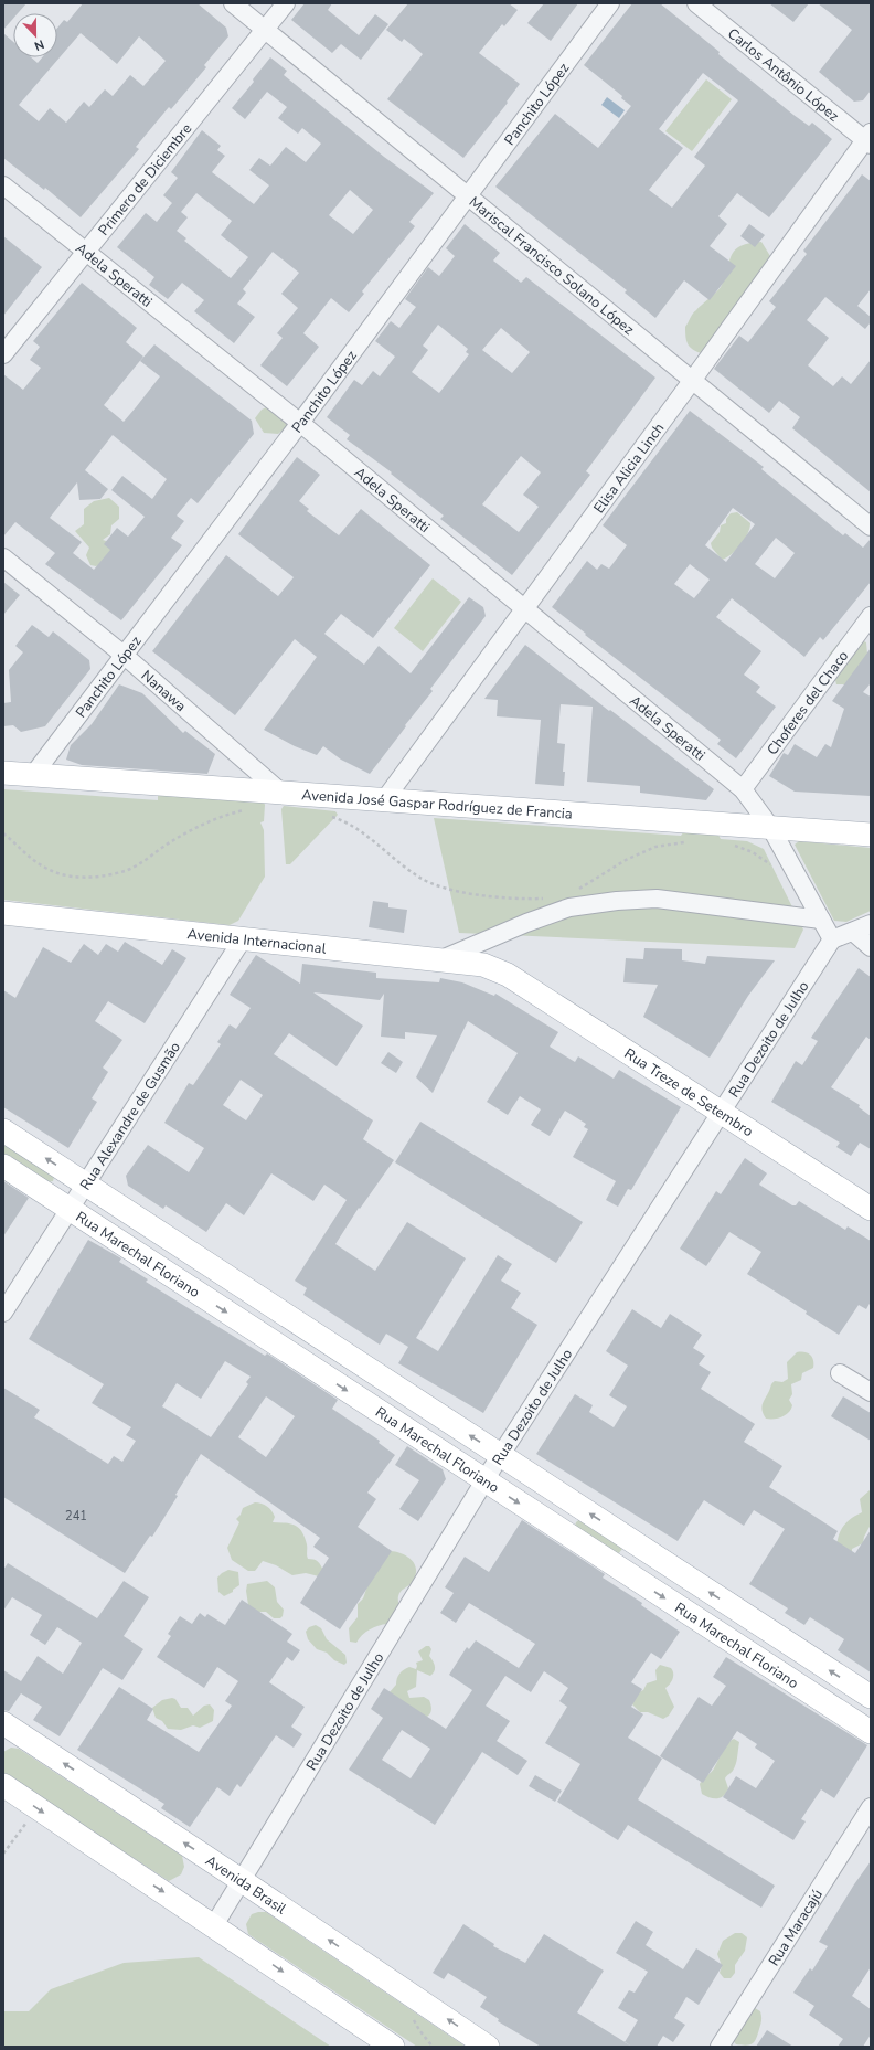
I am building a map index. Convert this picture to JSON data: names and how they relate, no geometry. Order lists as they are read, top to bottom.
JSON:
{
  "streets": {
    "main road": [
      "Avenida José Gaspar Rodríguez de Francia",
      "Avenida Internacional",
      "Rua Treze de Setembro",
      "Rua Marechal Floriano",
      "Avenida Brasil"
    ],
    "street": [
      "Carlos Antônio López",
      "Panchito López",
      "Primero de Diciembre",
      "Mariscal Francisco Solano López",
      "Adela Speratti",
      "Elisa Alicia Linch",
      "Nanawa",
      "Choferes del Chaco",
      "Rua Dezoito de Julho",
      "Rua Alexandre de Gusmão",
      "Rua Maracajú"
    ]
  },
  "crossings": [
    ["Carlos Antônio López", "Elisa Alicia Linch"],
    ["Panchito López", "Mariscal Francisco Solano López"],
    ["Panchito López", "Adela Speratti"],
    ["Panchito López", "Nanawa"],
    ["Panchito López", "Avenida José Gaspar Rodríguez de Francia"],
    ["Primero de Diciembre", "Mariscal Francisco Solano López"],
    ["Primero de Diciembre", "Adela Speratti"],
    ["Mariscal Francisco Solano López", "Elisa Alicia Linch"],
    ["Adela Speratti", "Elisa Alicia Linch"],
    ["Adela Speratti", "Choferes del Chaco"],
    ["Adela Speratti", "Avenida José Gaspar Rodríguez de Francia"],
    ["Adela Speratti", "Rua Dezoito de Julho"],
    ["Elisa Alicia Linch", "Avenida José Gaspar Rodríguez de Francia"],
    ["Nanawa", "Avenida José Gaspar Rodríguez de Francia"],
    ["Avenida Internacional", "Rua Treze de Setembro"],
    ["Avenida Internacional", "Rua Alexandre de Gusmão"],
    ["Rua Dezoito de Julho", "Rua Treze de Setembro"],
    ["Rua Dezoito de Julho", "Rua Marechal Floriano"],
    ["Rua Dezoito de Julho", "Avenida Brasil"],
    ["Rua Alexandre de Gusmão", "Rua Marechal Floriano"]
  ],
  "house_numbers": ["241"],
  "north": "bottom"
}
